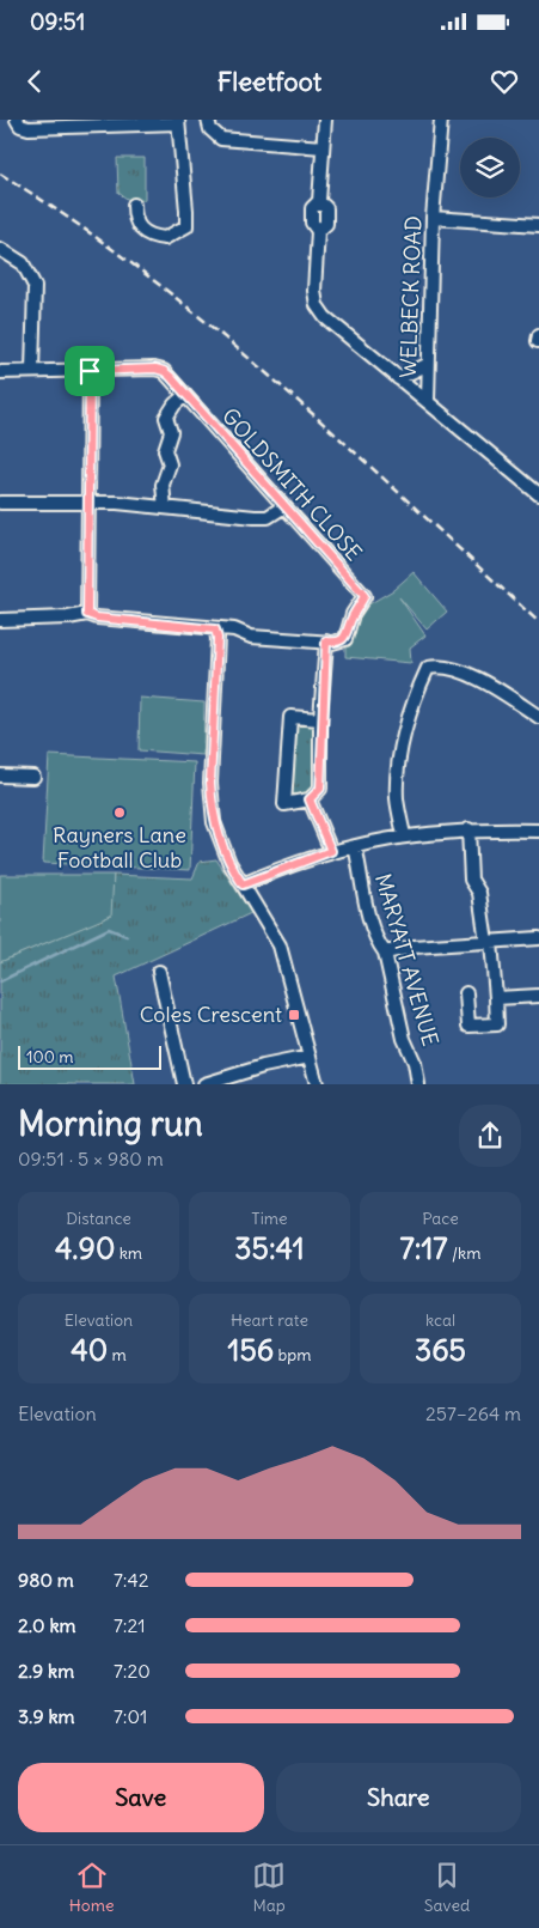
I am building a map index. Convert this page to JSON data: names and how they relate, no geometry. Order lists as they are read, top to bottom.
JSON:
{
  "streets": {
    "street": ["WELBECK ROAD", "GOLDSMITH CLOSE", "MARYATT AVENUE"]
  },
  "places": {
    "other": ["Rayners Lane Football Club"],
    "transit": ["Coles Crescent"]
  },
  "scale_bar": "100 m",
  "page": {
    "status": "09:51",
    "header": "Fleetfoot",
    "scale": "100 m",
    "heading": ["Morning run", "09:51 · 5 × 980 m"],
    "stats": [
      ["Distance", "4.90 km"],
      ["Time", "35:41"],
      ["Pace", "7:17 /km"],
      ["Elevation", "40 m"],
      ["Heart rate", "156 bpm"],
      ["kcal", "365"]
    ],
    "chart": ["Elevation", "257–264 m"],
    "list": [
      {
        "name": "980 m",
        "note": "7:42"
      },
      {
        "name": "2.0 km",
        "note": "7:21"
      },
      {
        "name": "2.9 km",
        "note": "7:20"
      },
      {
        "name": "3.9 km",
        "note": "7:01"
      }
    ],
    "buttons": ["Save", "Share"],
    "tabs": ["Home", "Map", "Saved"]
  }
}
